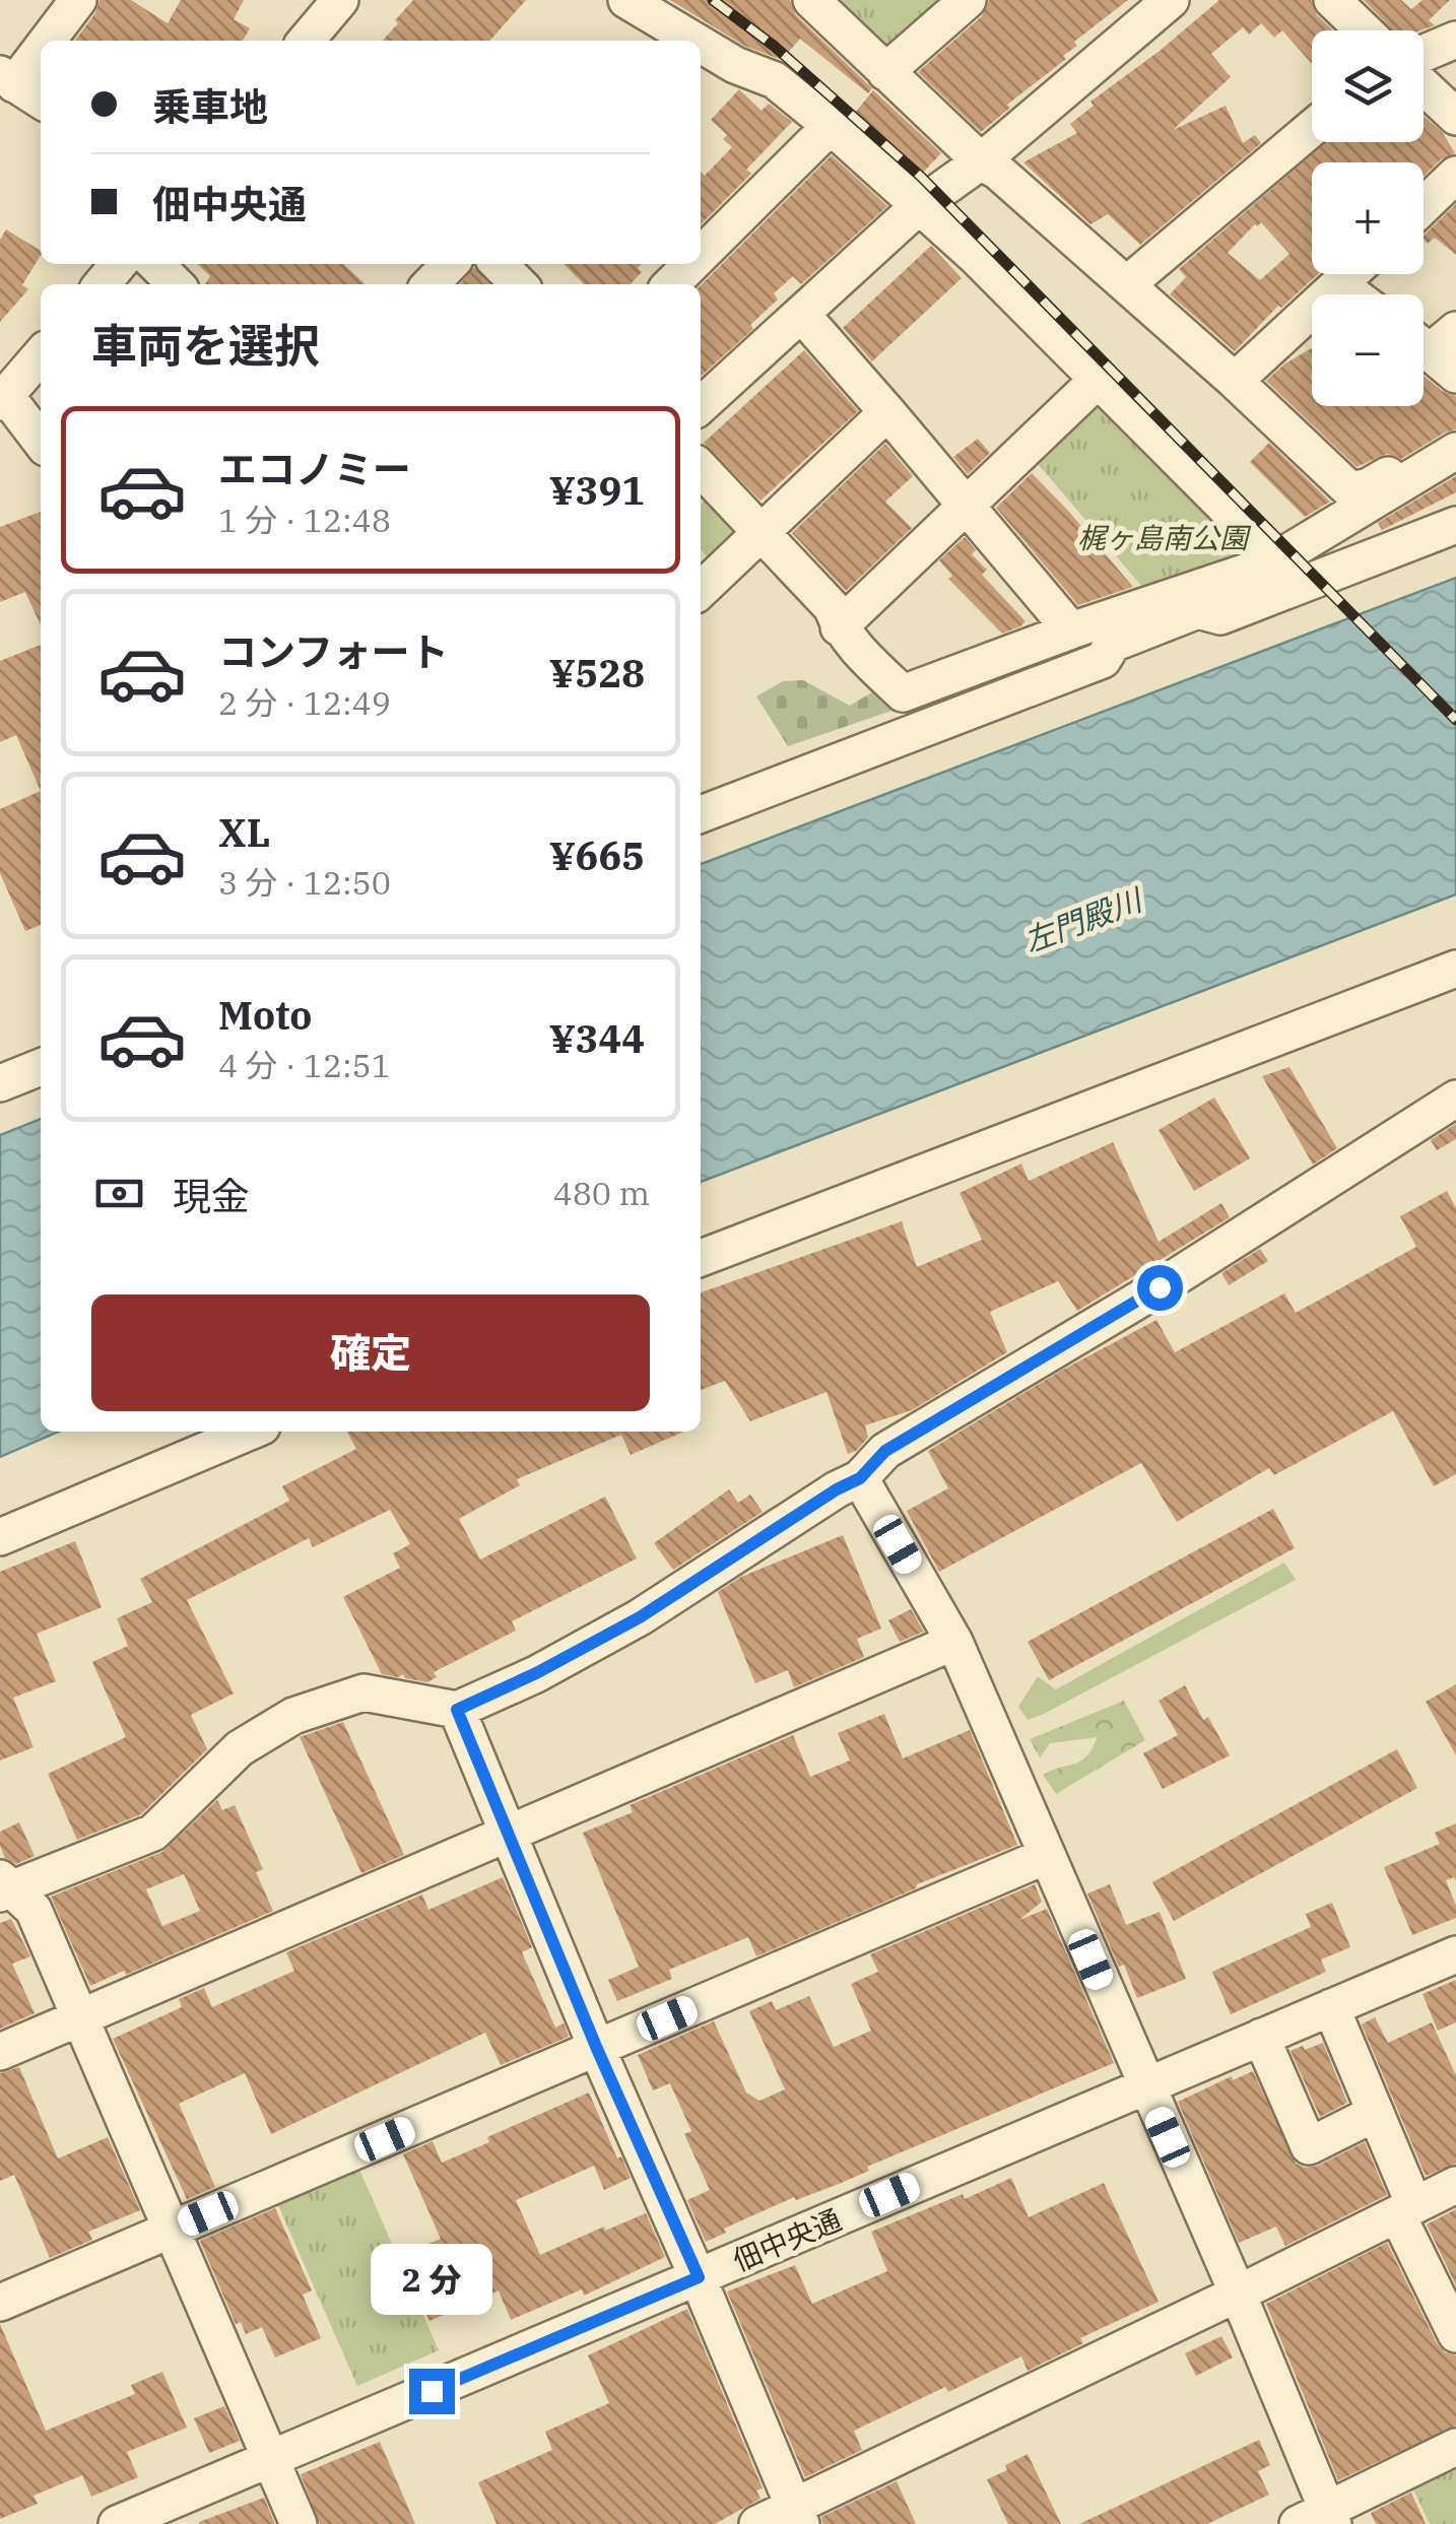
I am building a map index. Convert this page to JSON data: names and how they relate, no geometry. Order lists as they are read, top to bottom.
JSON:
{
  "streets": {
    "street": ["佃中央通"]
  },
  "water": ["左門殿川"],
  "parks": ["梶ヶ島南公園"],
  "page": {
    "map_buttons": ["+", "−"],
    "banner": ["乗車地", "佃中央通"],
    "heading": "車両を選択",
    "list": [
      {
        "name": "エコノミー",
        "note": "1 分 · 12:48",
        "value": "¥391"
      },
      {
        "name": "コンフォート",
        "note": "2 分 · 12:49",
        "value": "¥528"
      },
      {
        "name": "XL",
        "note": "3 分 · 12:50",
        "value": "¥665"
      },
      {
        "name": "Moto",
        "note": "4 分 · 12:51",
        "value": "¥344"
      }
    ],
    "pay": ["現金", "480 m"],
    "buttons": "確定",
    "bubble": "2 分"
  }
}
